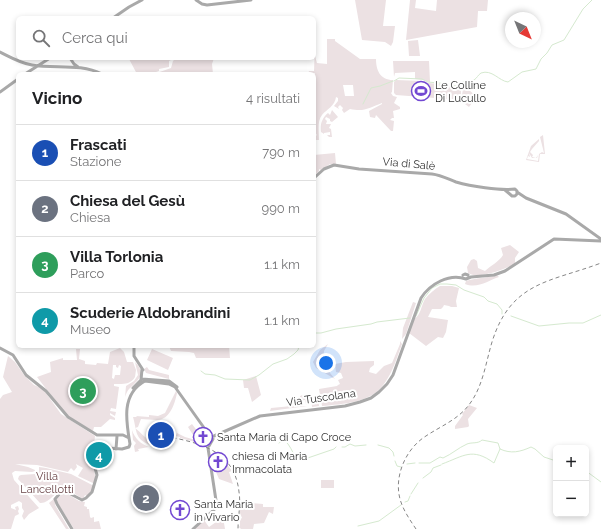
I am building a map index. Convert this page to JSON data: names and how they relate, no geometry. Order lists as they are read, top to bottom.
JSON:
{
  "streets": {
    "main road": ["Via di Salè", "Via Tuscolana"]
  },
  "parks": ["Villa Lancellotti"],
  "places": {
    "sports": ["Le Colline Di Lucullo"],
    "church": ["Santa Maria di Capo Croce", "chiesa di Maria Immacolata", "Santa Maria in Vivario"]
  },
  "north": "bottom right",
  "page": {
    "search": "Cerca qui",
    "heading": ["Vicino", "4 risultati"],
    "list": [
      {
        "mark": "1",
        "name": "Frascati",
        "note": "Stazione",
        "value": "790 m"
      },
      {
        "mark": "2",
        "name": "Chiesa del Gesù",
        "note": "Chiesa",
        "value": "990 m"
      },
      {
        "mark": "3",
        "name": "Villa Torlonia",
        "note": "Parco",
        "value": "1.1 km"
      },
      {
        "mark": "4",
        "name": "Scuderie Aldobrandini",
        "note": "Museo",
        "value": "1.1 km"
      }
    ],
    "pins": [
      "3",
      "1",
      "4",
      "2"
    ],
    "map_buttons": ["+", "−"]
  }
}
